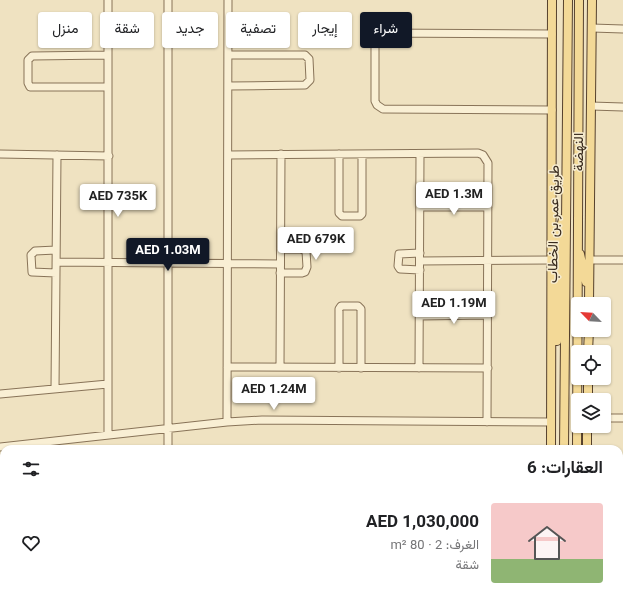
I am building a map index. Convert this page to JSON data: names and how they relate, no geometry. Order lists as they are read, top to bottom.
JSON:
{
  "streets": {
    "main road": ["النهضة", "طريق عمر بن الخطاب"]
  },
  "north": "top left",
  "page": {
    "chip": [
      "شراء",
      "إيجار",
      "تصفية",
      "جديد",
      "شقة",
      "منزل"
    ],
    "price": [
      "AED 1.3M",
      "AED 735K",
      "AED 679K",
      "AED 1.03M",
      "AED 1.19M",
      "AED 1.24M"
    ],
    "heading": "العقارات: 6",
    "list": [
      {
        "name": "AED 1,030,000",
        "note": "الغرف: 2 · 80 m² · شقة"
      }
    ]
  }
}
